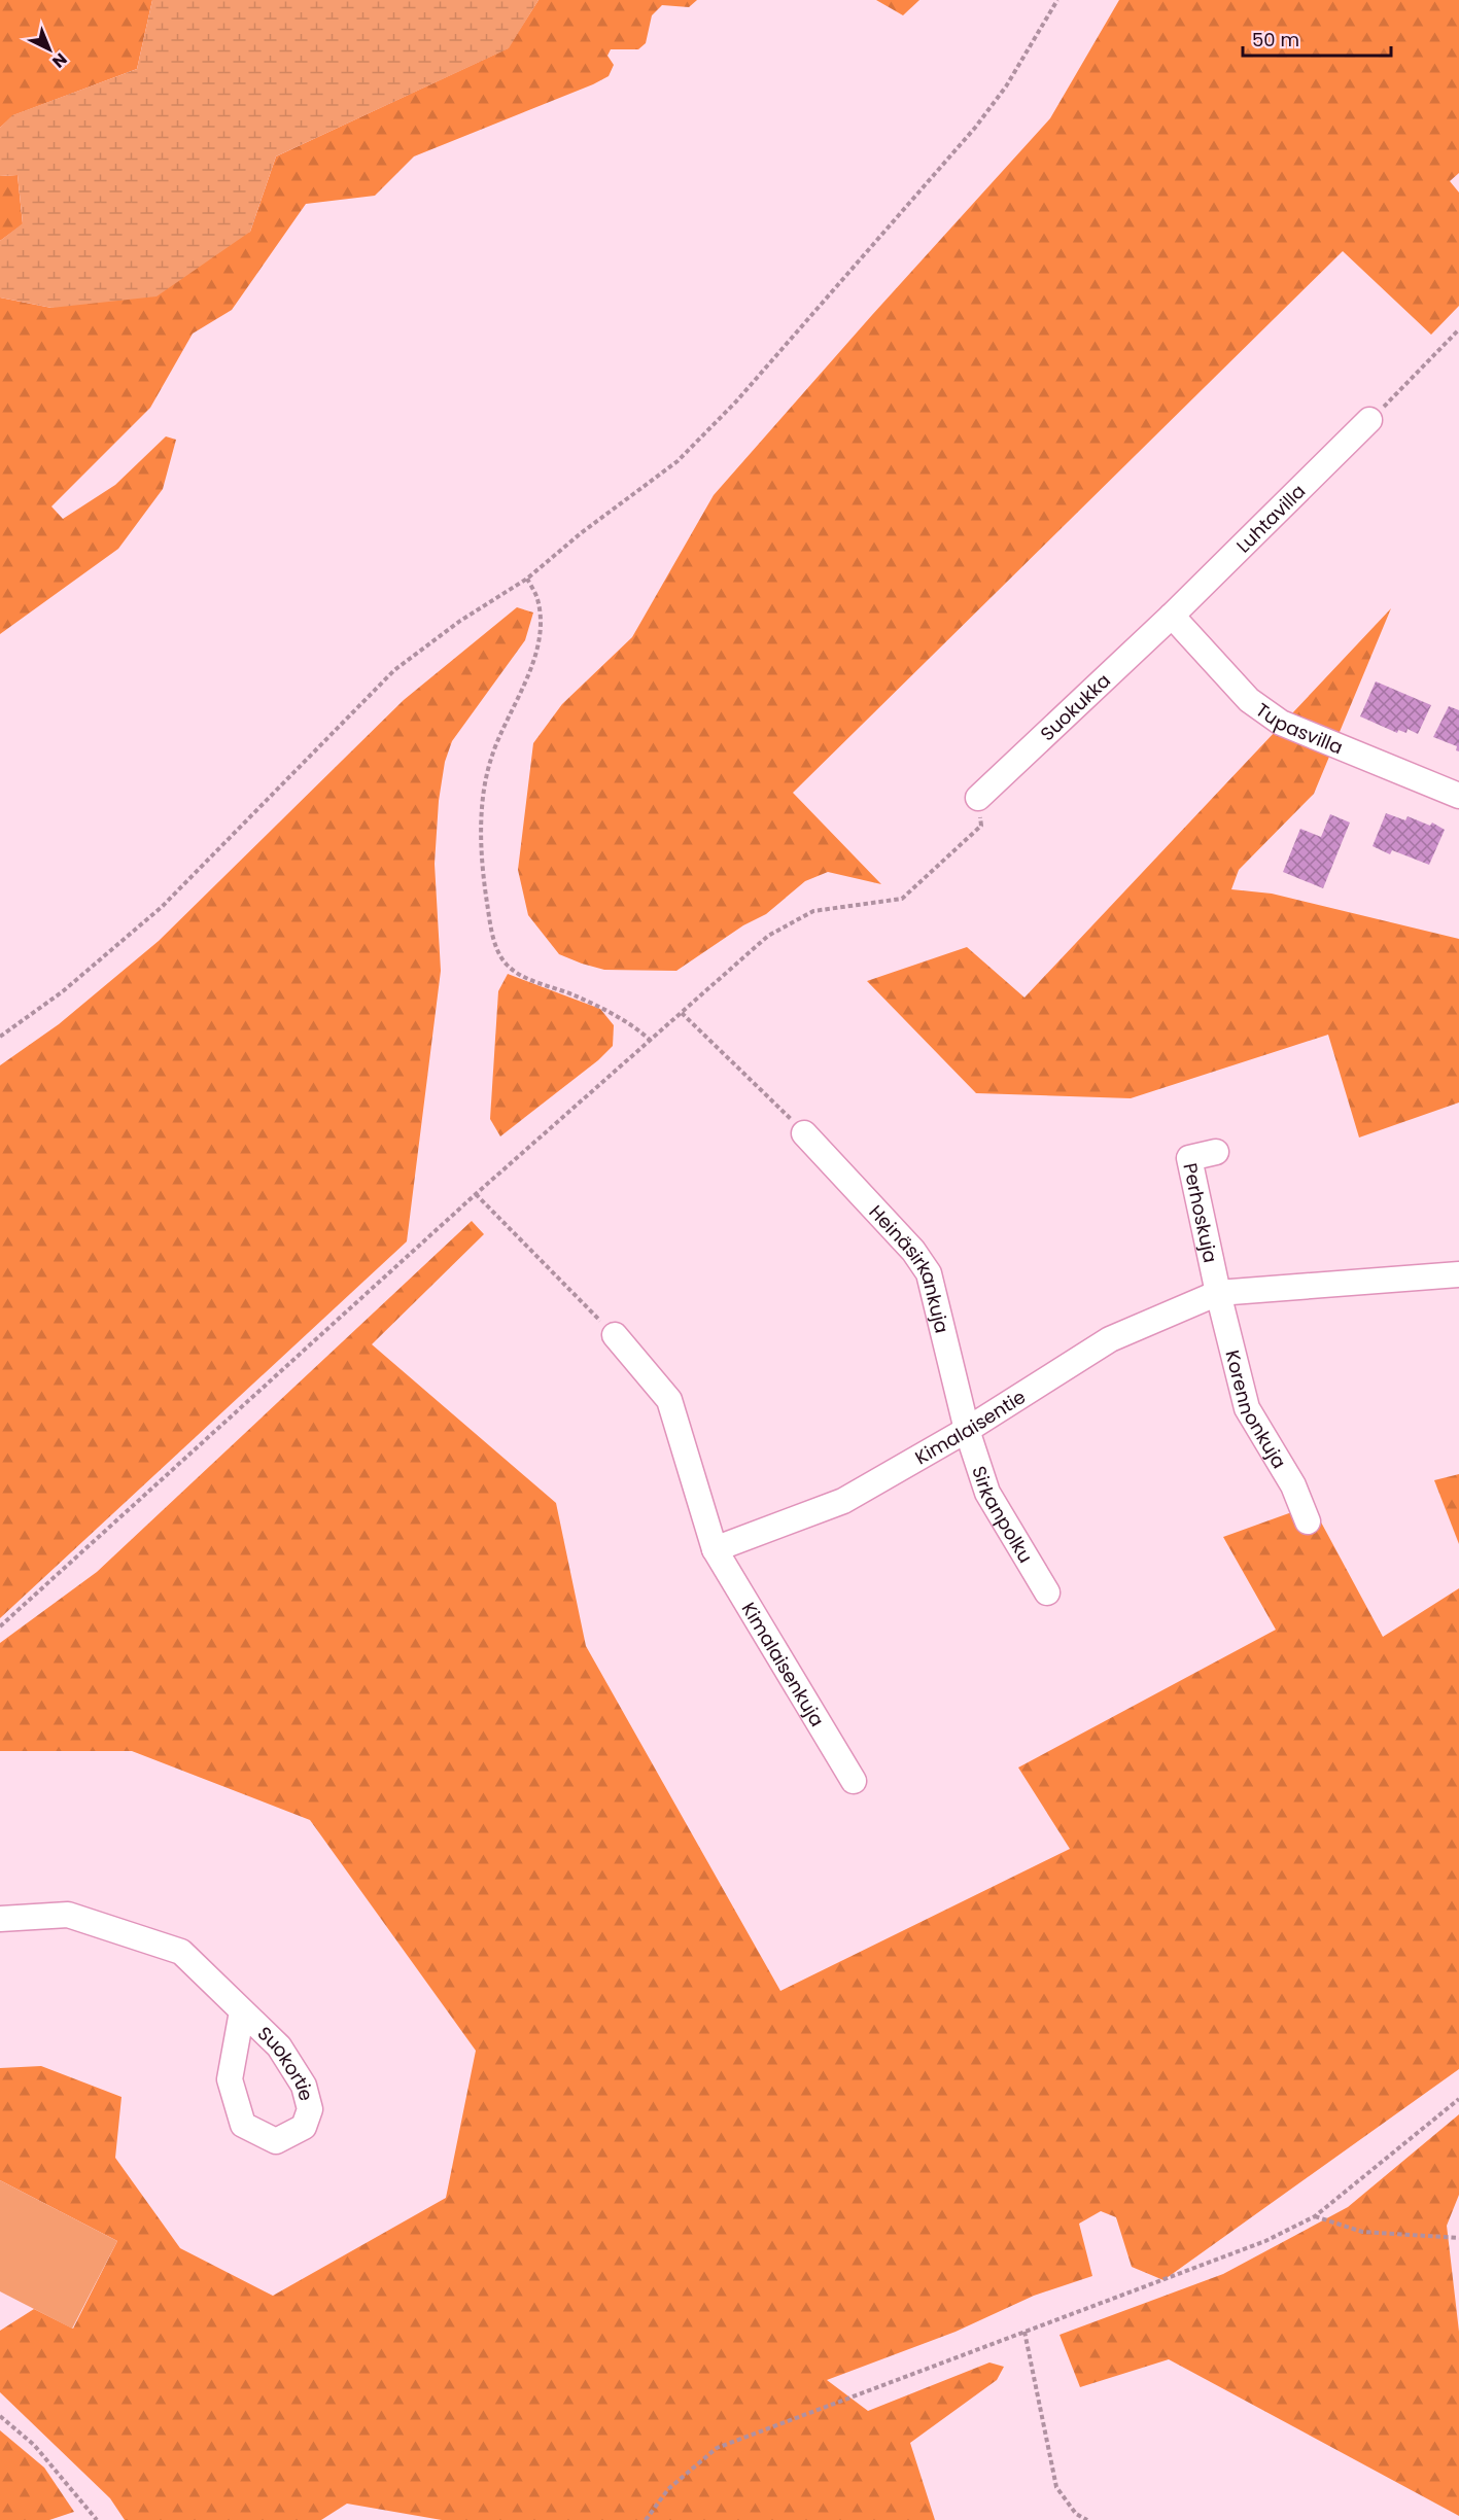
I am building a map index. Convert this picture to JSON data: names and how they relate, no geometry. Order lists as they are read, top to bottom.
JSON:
{
  "streets": {
    "street": [
      "Luhtavilla",
      "Suokukka",
      "Tupasvilla",
      "Perhoskuja",
      "Heinäsirkankuja",
      "Korennonkuja",
      "Kimalaisentie",
      "Sirkanpolku",
      "Kimalaisenkuja",
      "Suokortie"
    ]
  },
  "crossings": [
    ["Luhtavilla", "Suokukka"],
    ["Luhtavilla", "Tupasvilla"],
    ["Suokukka", "Tupasvilla"],
    ["Perhoskuja", "Korennonkuja"],
    ["Perhoskuja", "Kimalaisentie"],
    ["Heinäsirkankuja", "Kimalaisentie"],
    ["Heinäsirkankuja", "Sirkanpolku"],
    ["Korennonkuja", "Kimalaisentie"],
    ["Kimalaisentie", "Sirkanpolku"],
    ["Kimalaisentie", "Kimalaisenkuja"]
  ],
  "scale_bar": "50 m",
  "north": "bottom right"
}
